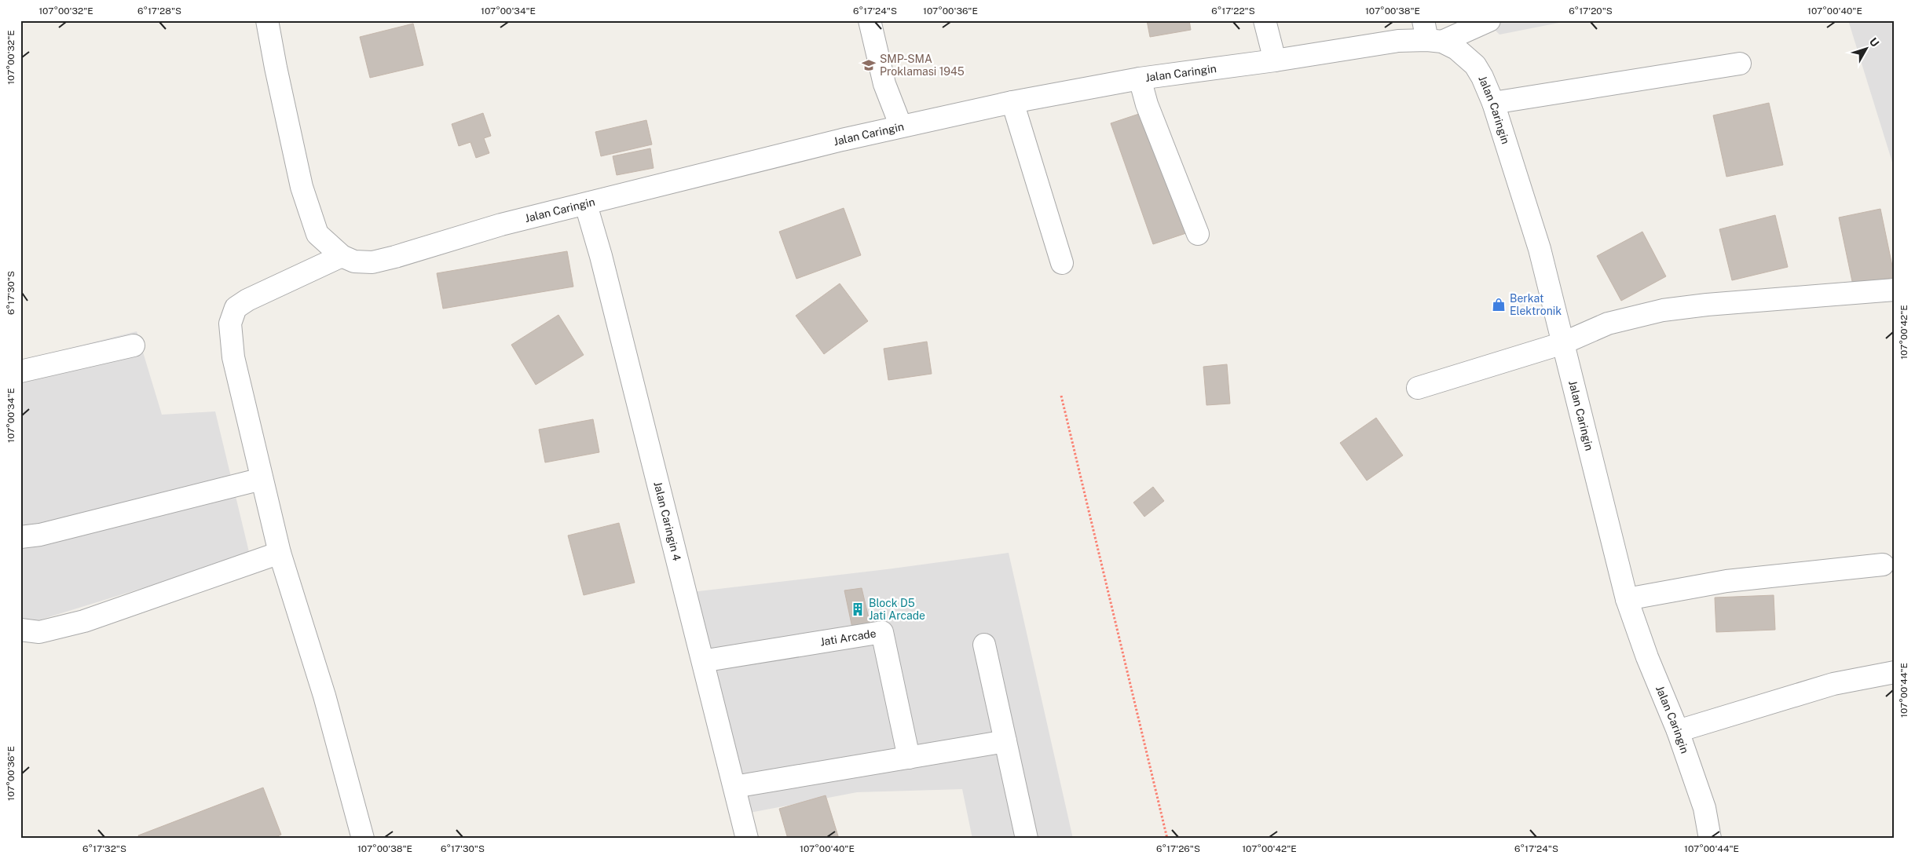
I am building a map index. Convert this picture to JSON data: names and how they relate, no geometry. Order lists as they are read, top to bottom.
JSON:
{
  "streets": {
    "street": ["Jalan Caringin", "Jalan Caringin 4", "Jati Arcade"]
  },
  "crossings": [
    ["Jalan Caringin", "Jalan Caringin 4"]
  ],
  "places": {
    "school or university": ["SMP-SMA Proklamasi 1945"],
    "shop": ["Berkat Elektronik"],
    "building": ["Block D5 Jati Arcade"]
  },
  "north": "top right",
  "coordinates": [
    "107°00'32\"E",
    "6°17'28\"S",
    "107°00'34\"E",
    "6°17'24\"S",
    "107°00'36\"E",
    "6°17'22\"S",
    "107°00'38\"E",
    "6°17'20\"S",
    "107°00'40\"E",
    "6°17'30\"S",
    "107°00'42\"E",
    "107°00'44\"E",
    "6°17'32\"S",
    "6°17'26\"S"
  ]
}
